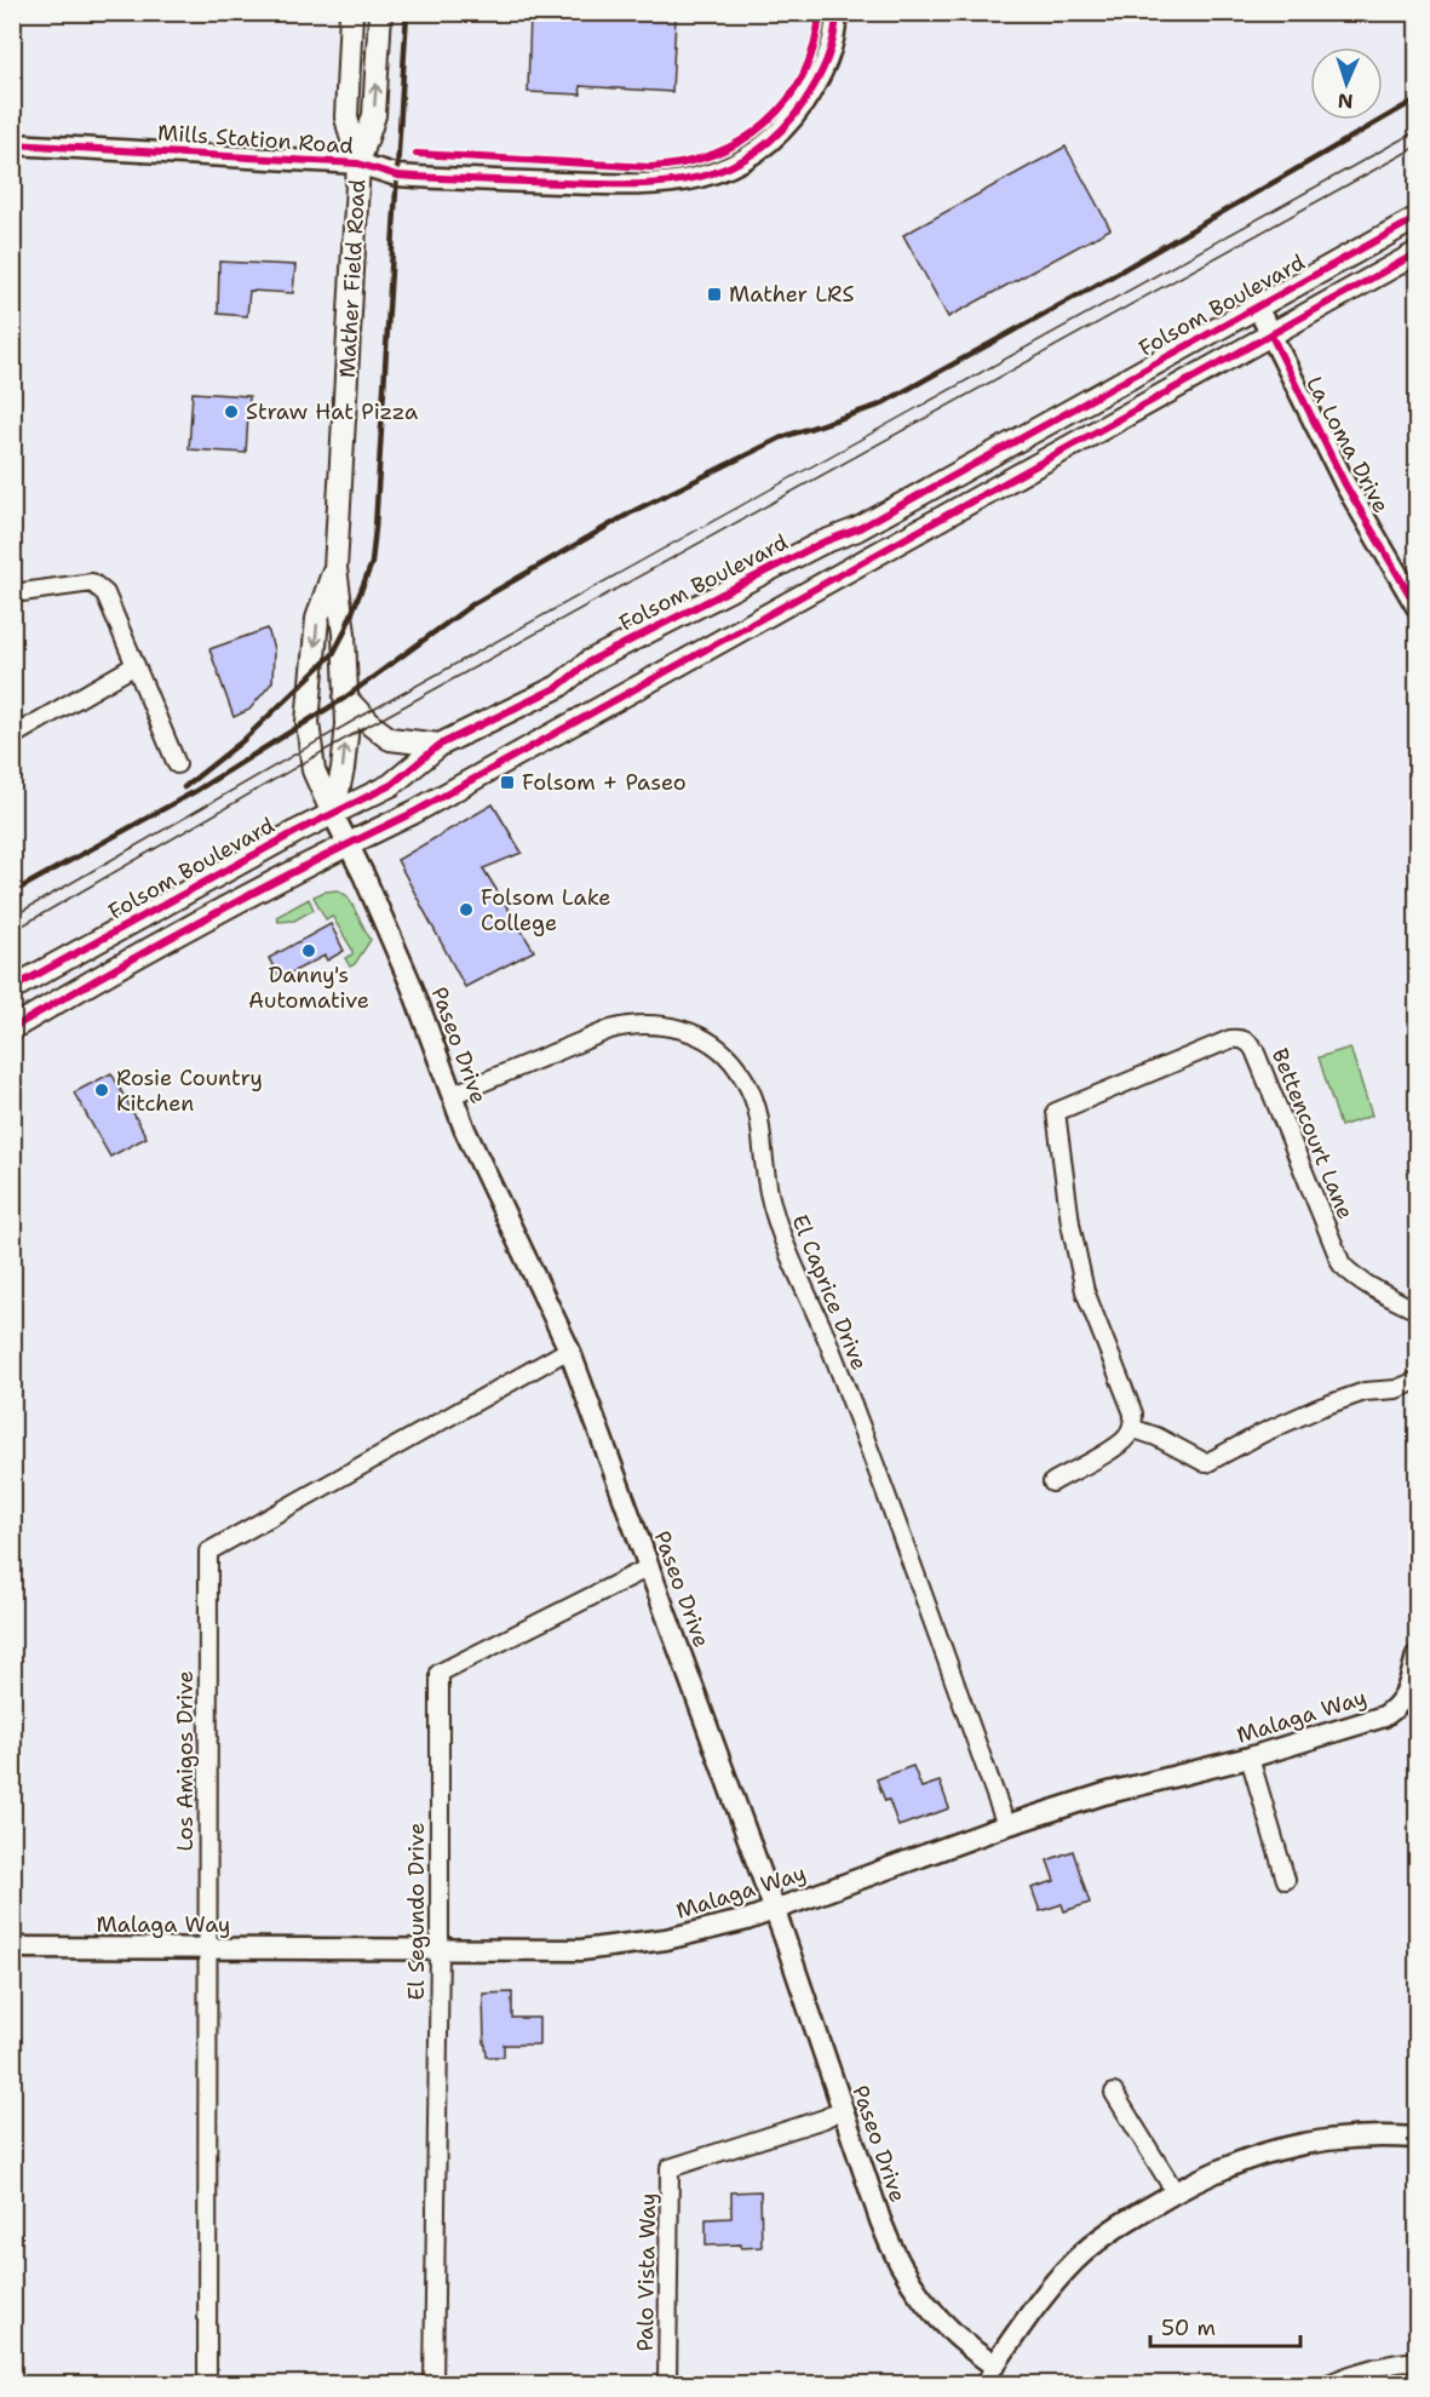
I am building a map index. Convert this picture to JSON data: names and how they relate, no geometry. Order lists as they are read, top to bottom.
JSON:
{
  "streets": {
    "main road": ["Mather Field Road", "Folsom Boulevard"],
    "street": [
      "Mills Station Road",
      "La Loma Drive",
      "Paseo Drive",
      "Bettencourt Lane",
      "El Caprice Drive",
      "Malaga Way",
      "Los Amigos Drive",
      "El Segundo Drive",
      "Palo Vista Way"
    ]
  },
  "crossings": [
    ["Mills Station Road", "Mather Field Road"],
    ["Mather Field Road", "Folsom Boulevard"],
    ["Mather Field Road", "Paseo Drive"],
    ["Folsom Boulevard", "La Loma Drive"],
    ["Folsom Boulevard", "Paseo Drive"],
    ["Paseo Drive", "El Caprice Drive"],
    ["Paseo Drive", "Malaga Way"],
    ["Paseo Drive", "Los Amigos Drive"],
    ["Paseo Drive", "El Segundo Drive"],
    ["Paseo Drive", "Palo Vista Way"],
    ["El Caprice Drive", "Malaga Way"],
    ["Malaga Way", "Los Amigos Drive"],
    ["Malaga Way", "El Segundo Drive"]
  ],
  "places": {
    "transit": ["Mather LRS", "Folsom + Paseo"],
    "other": [
      "Straw Hat Pizza",
      "Folsom Lake College",
      "Danny's Automative",
      "Rosie Country Kitchen"
    ]
  },
  "scale_bar": "50 m",
  "north": "bottom"
}
